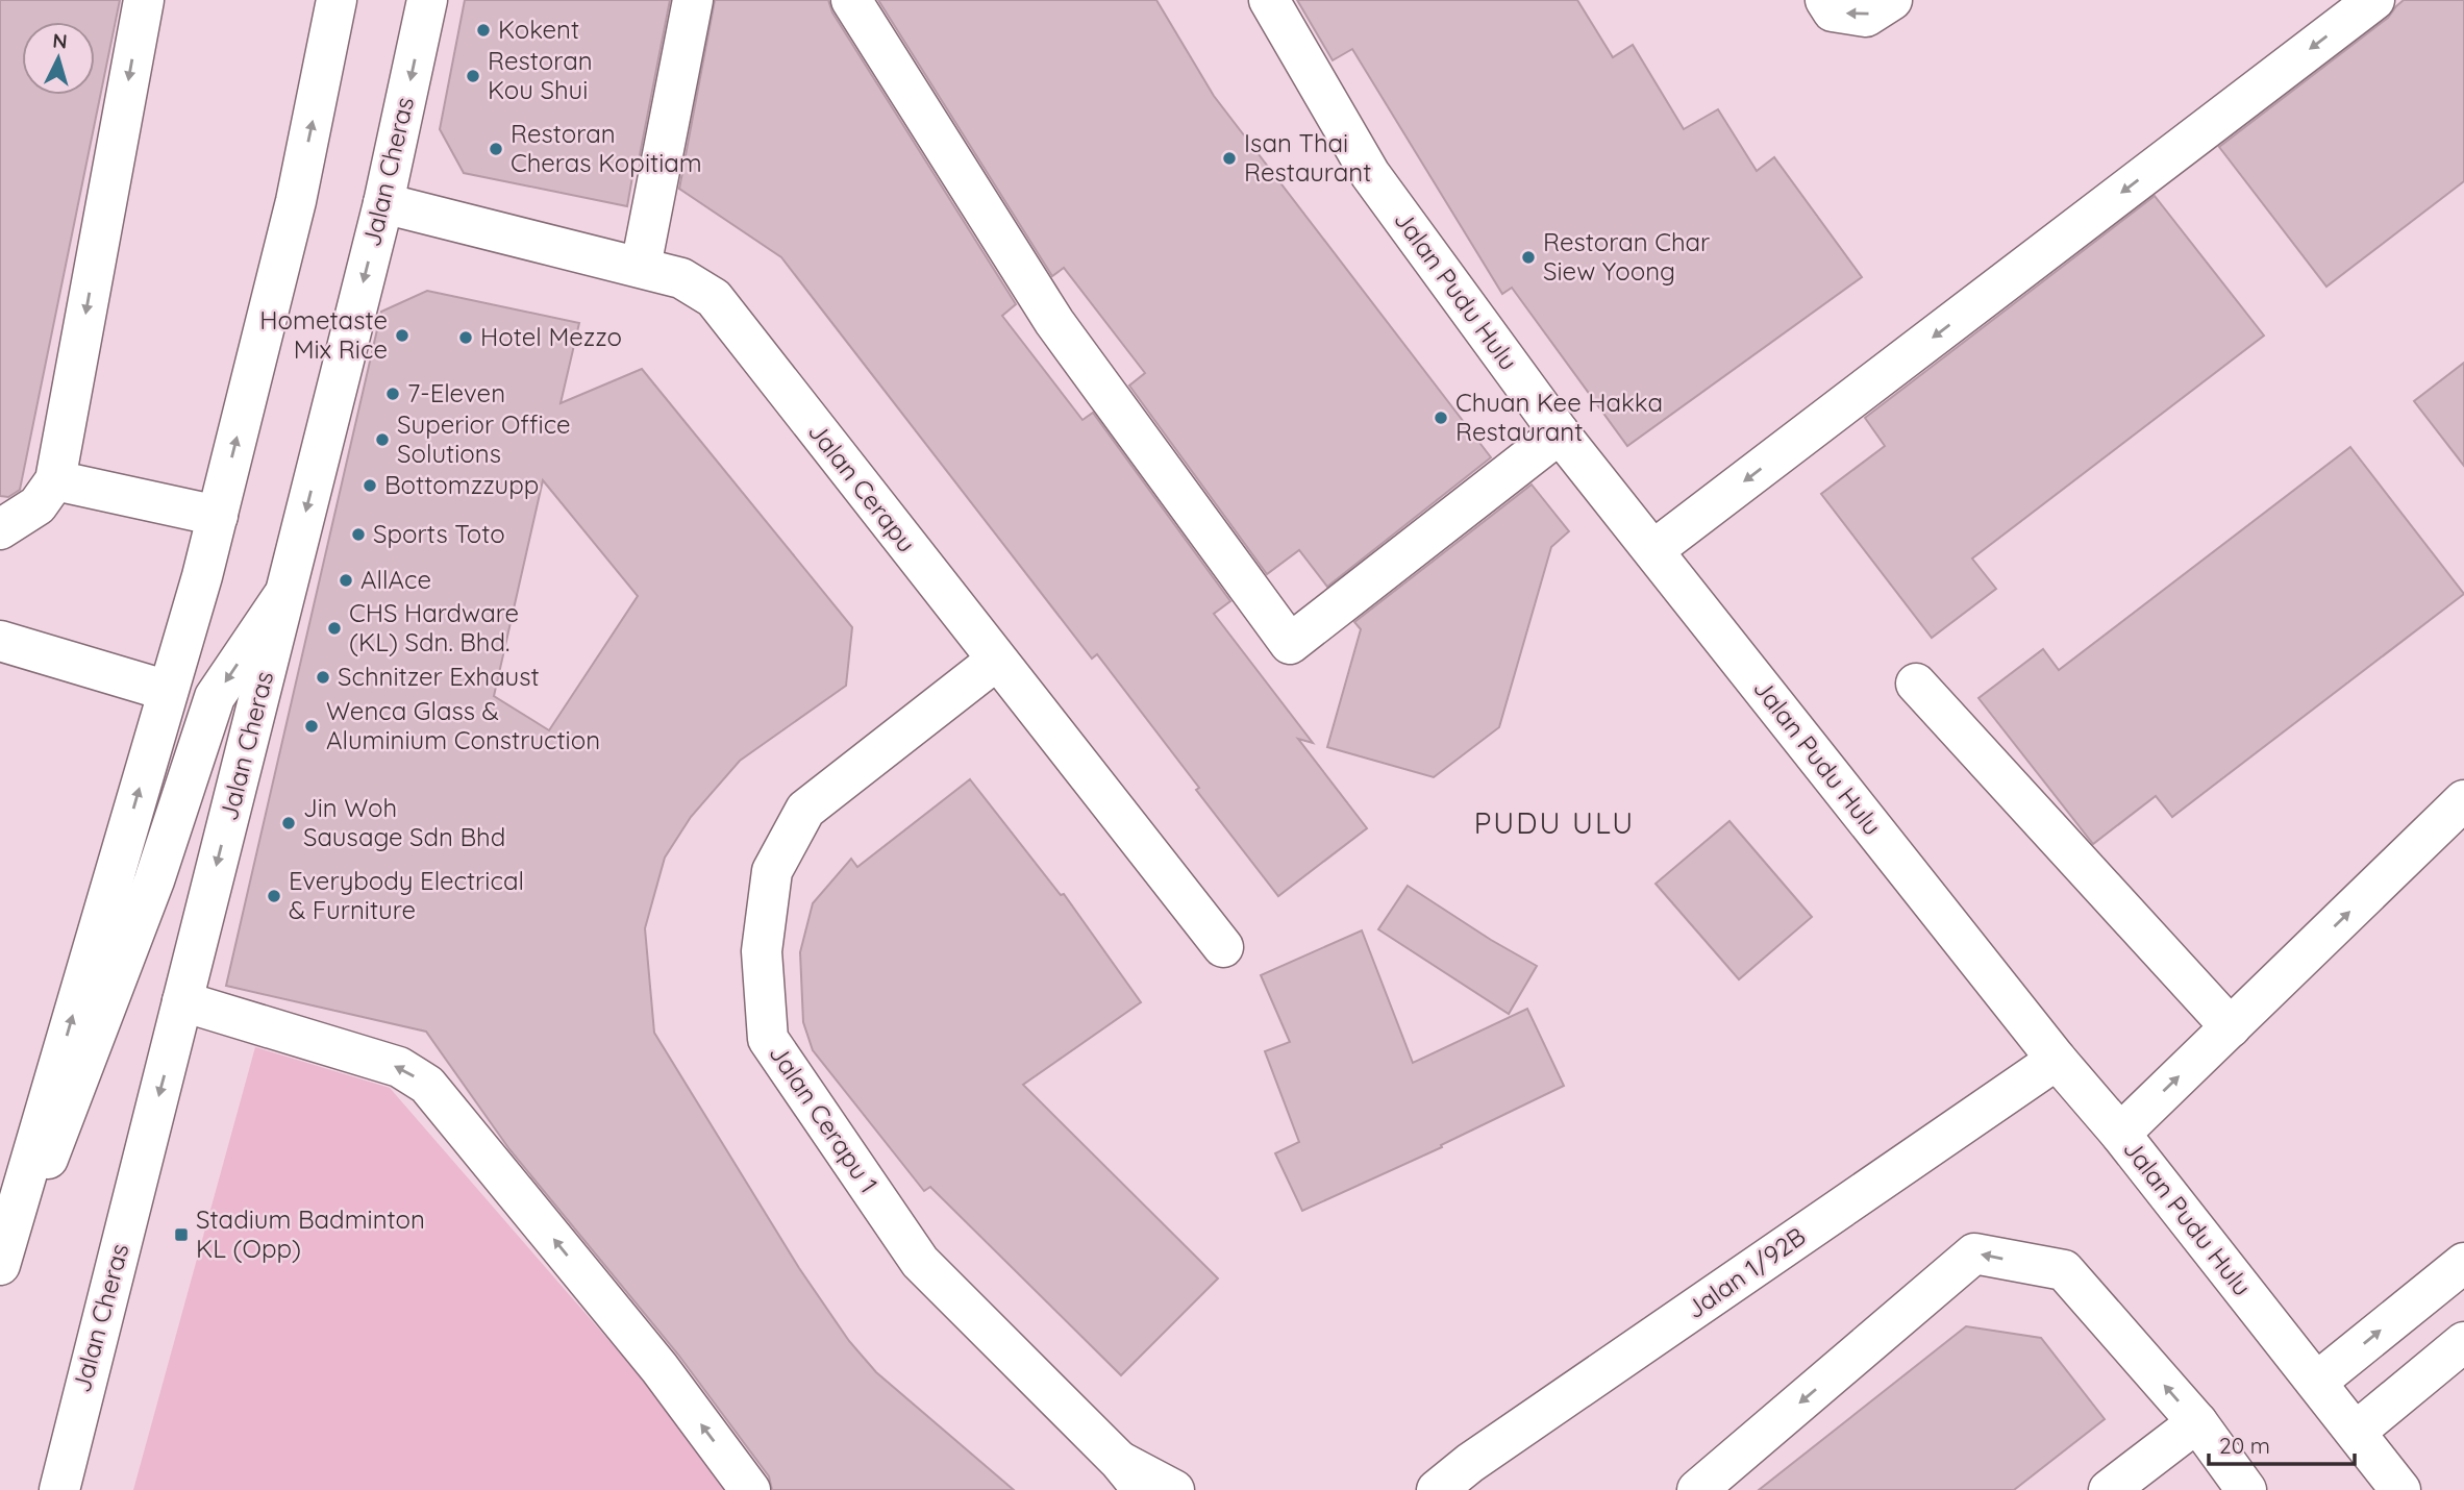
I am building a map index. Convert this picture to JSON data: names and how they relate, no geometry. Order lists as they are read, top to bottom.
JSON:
{
  "streets": {
    "street": [
      "Jalan Cheras",
      "Jalan Pudu Hulu",
      "Jalan Cerapu",
      "Jalan Cerapu 1",
      "Jalan 1/92B"
    ]
  },
  "crossings": [
    ["Jalan Cheras", "Jalan Cerapu"],
    ["Jalan Pudu Hulu", "Jalan 1/92B"],
    ["Jalan Cerapu", "Jalan Cerapu 1"]
  ],
  "districts": ["PUDU ULU"],
  "places": {
    "other": [
      "Kokent",
      "Restoran Kou Shui",
      "Restoran Cheras Kopitiam",
      "Isan Thai Restaurant",
      "Restoran Char Siew Yoong",
      "Hometaste Mix Rice",
      "Hotel Mezzo",
      "7-Eleven",
      "Chuan Kee Hakka Restaurant",
      "Superior Office Solutions",
      "Bottomzzupp",
      "Sports Toto",
      "AllAce",
      "CHS Hardware (KL) Sdn. Bhd.",
      "Schnitzer Exhaust",
      "Wenca Glass & Aluminium Construction",
      "Jin Woh Sausage Sdn Bhd",
      "Everybody Electrical & Furniture"
    ],
    "transit": ["Stadium Badminton KL (Opp)"]
  },
  "scale_bar": "20 m",
  "north": "top"
}
